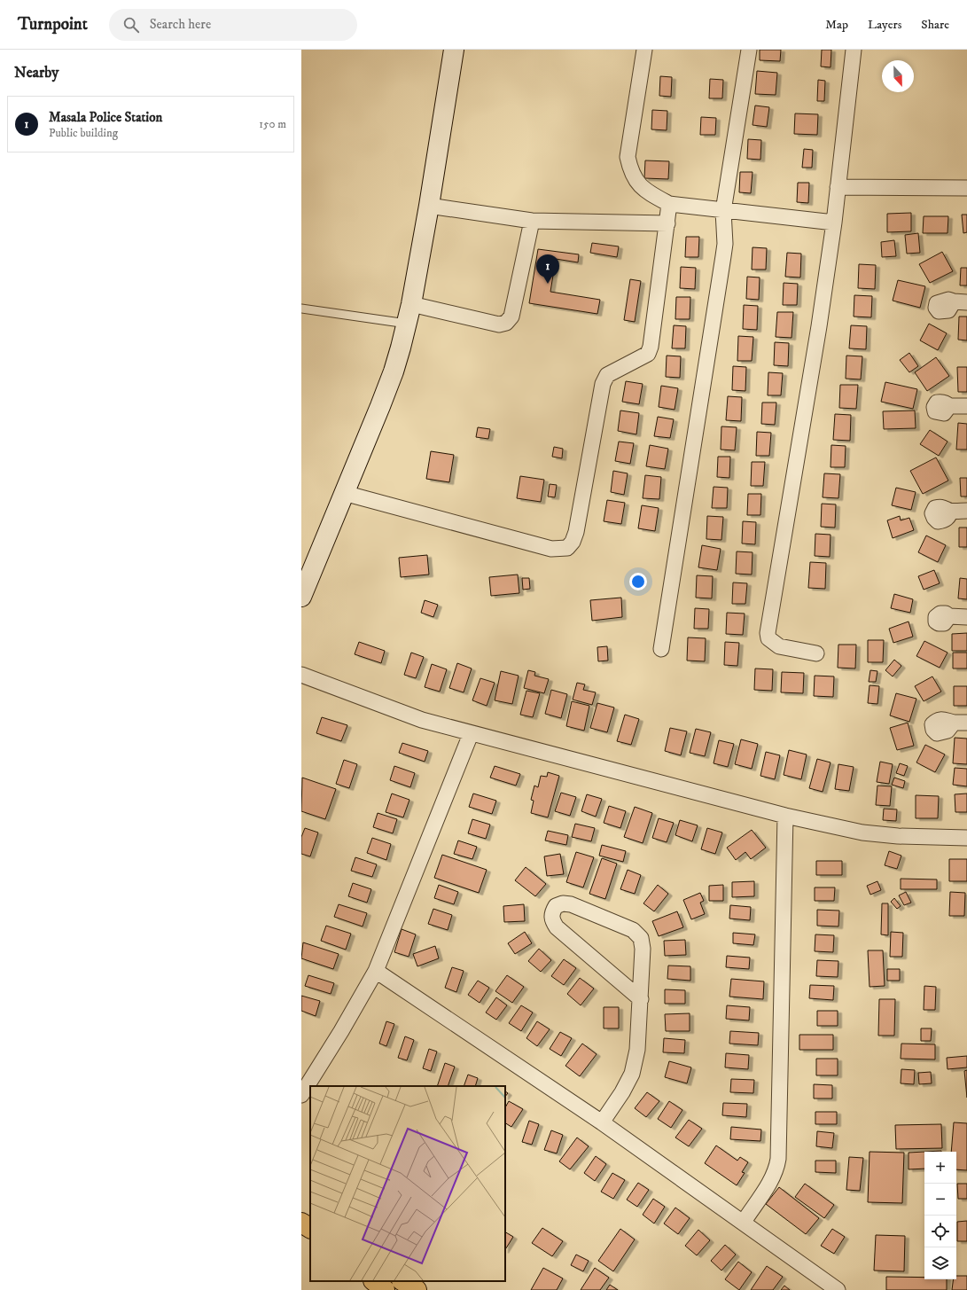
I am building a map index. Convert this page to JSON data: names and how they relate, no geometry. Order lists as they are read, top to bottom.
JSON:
{
  "north": "bottom",
  "page": {
    "header": "Turnpoint",
    "search": "Search here",
    "nav": ["Map", "Layers", "Share"],
    "heading": "Nearby",
    "list": [
      {
        "mark": "1",
        "name": "Masala Police Station",
        "note": "Public building",
        "value": "150 m"
      }
    ],
    "pins": "1",
    "map_buttons": ["+", "−"]
  }
}
